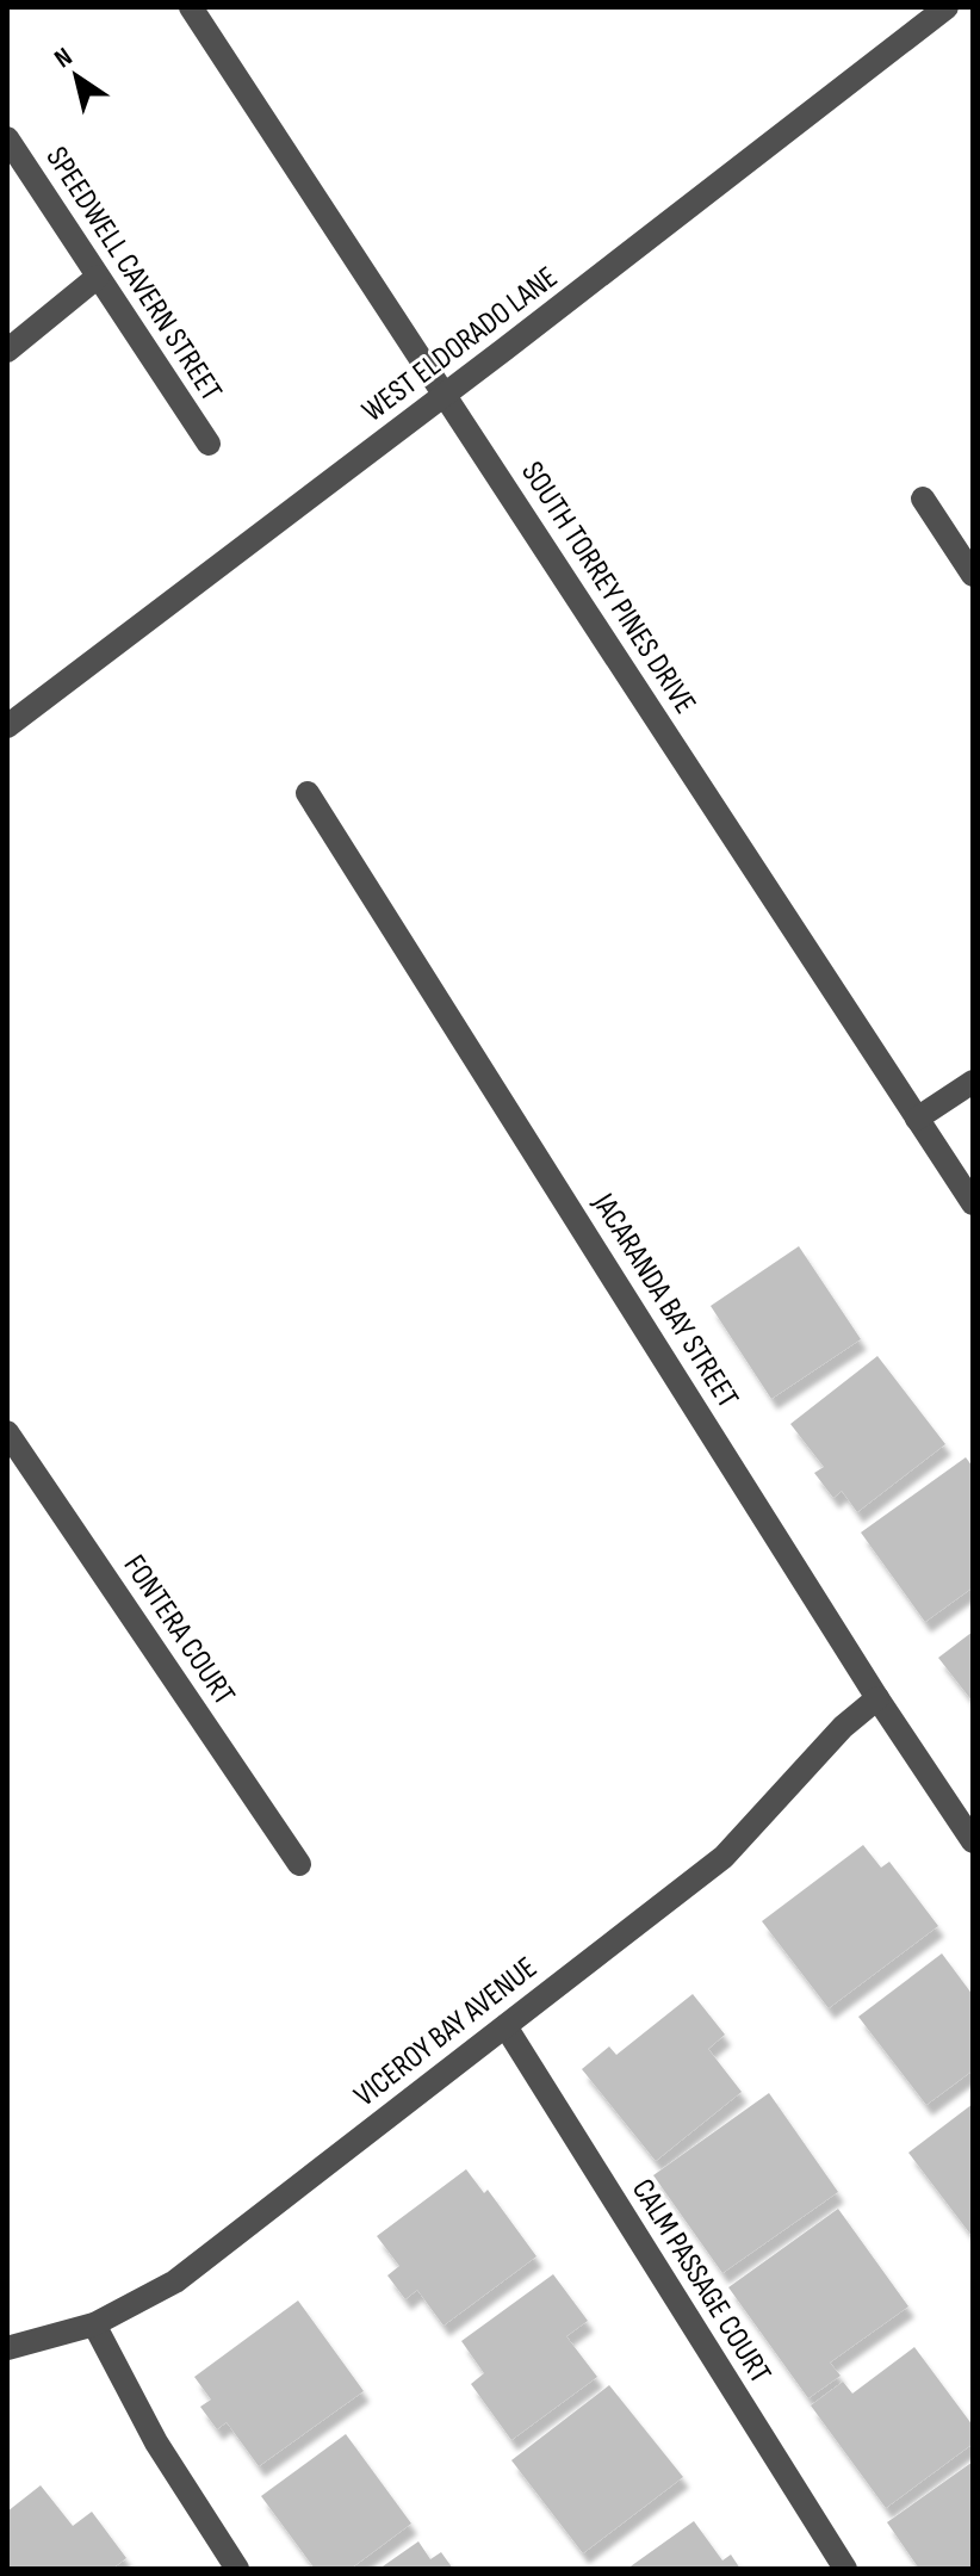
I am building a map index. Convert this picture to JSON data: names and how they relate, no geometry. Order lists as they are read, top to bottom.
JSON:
{
  "streets": {
    "street": [
      "SPEEDWELL CAVERN STREET",
      "WEST ELDORADO LANE",
      "SOUTH TORREY PINES DRIVE",
      "JACARANDA BAY STREET",
      "FONTERA COURT",
      "VICEROY BAY AVENUE",
      "CALM PASSAGE COURT"
    ]
  },
  "crossings": [
    ["WEST ELDORADO LANE", "SOUTH TORREY PINES DRIVE"],
    ["JACARANDA BAY STREET", "VICEROY BAY AVENUE"],
    ["VICEROY BAY AVENUE", "CALM PASSAGE COURT"]
  ],
  "north": "top left"
}
